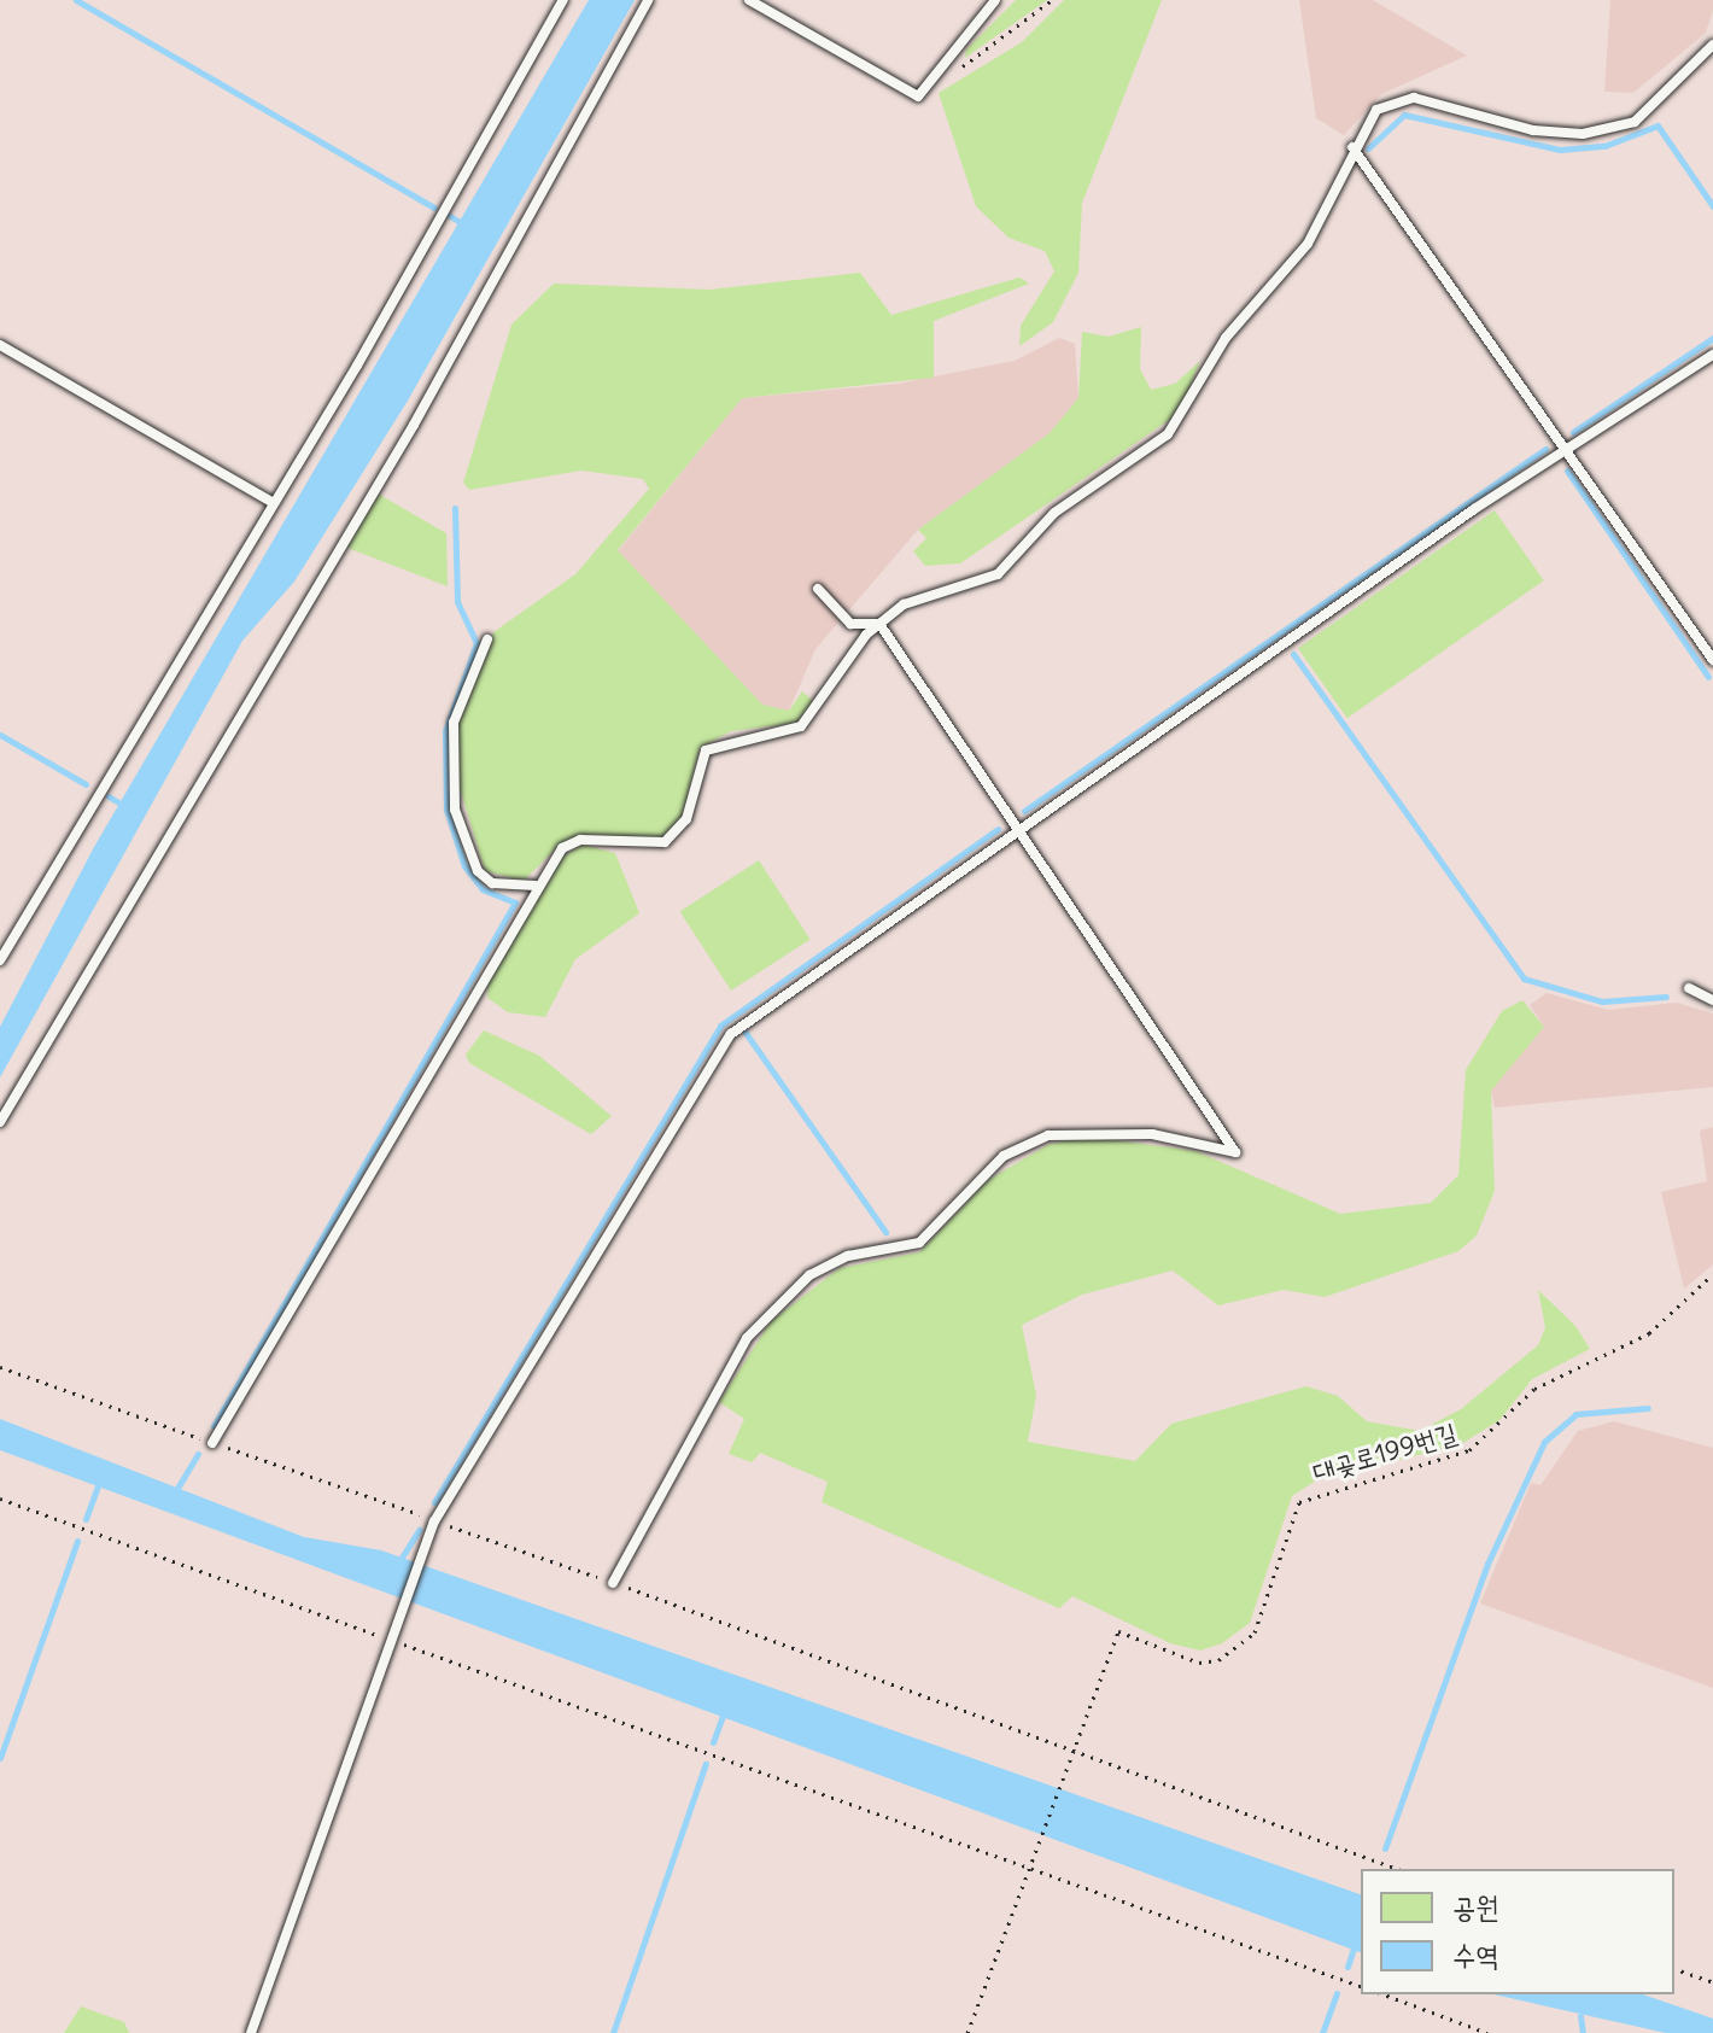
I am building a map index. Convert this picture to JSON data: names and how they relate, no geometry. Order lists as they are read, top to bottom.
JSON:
{
  "streets": {
    "path": ["대곶로199번길"]
  },
  "legend": ["공원", "수역"]
}
